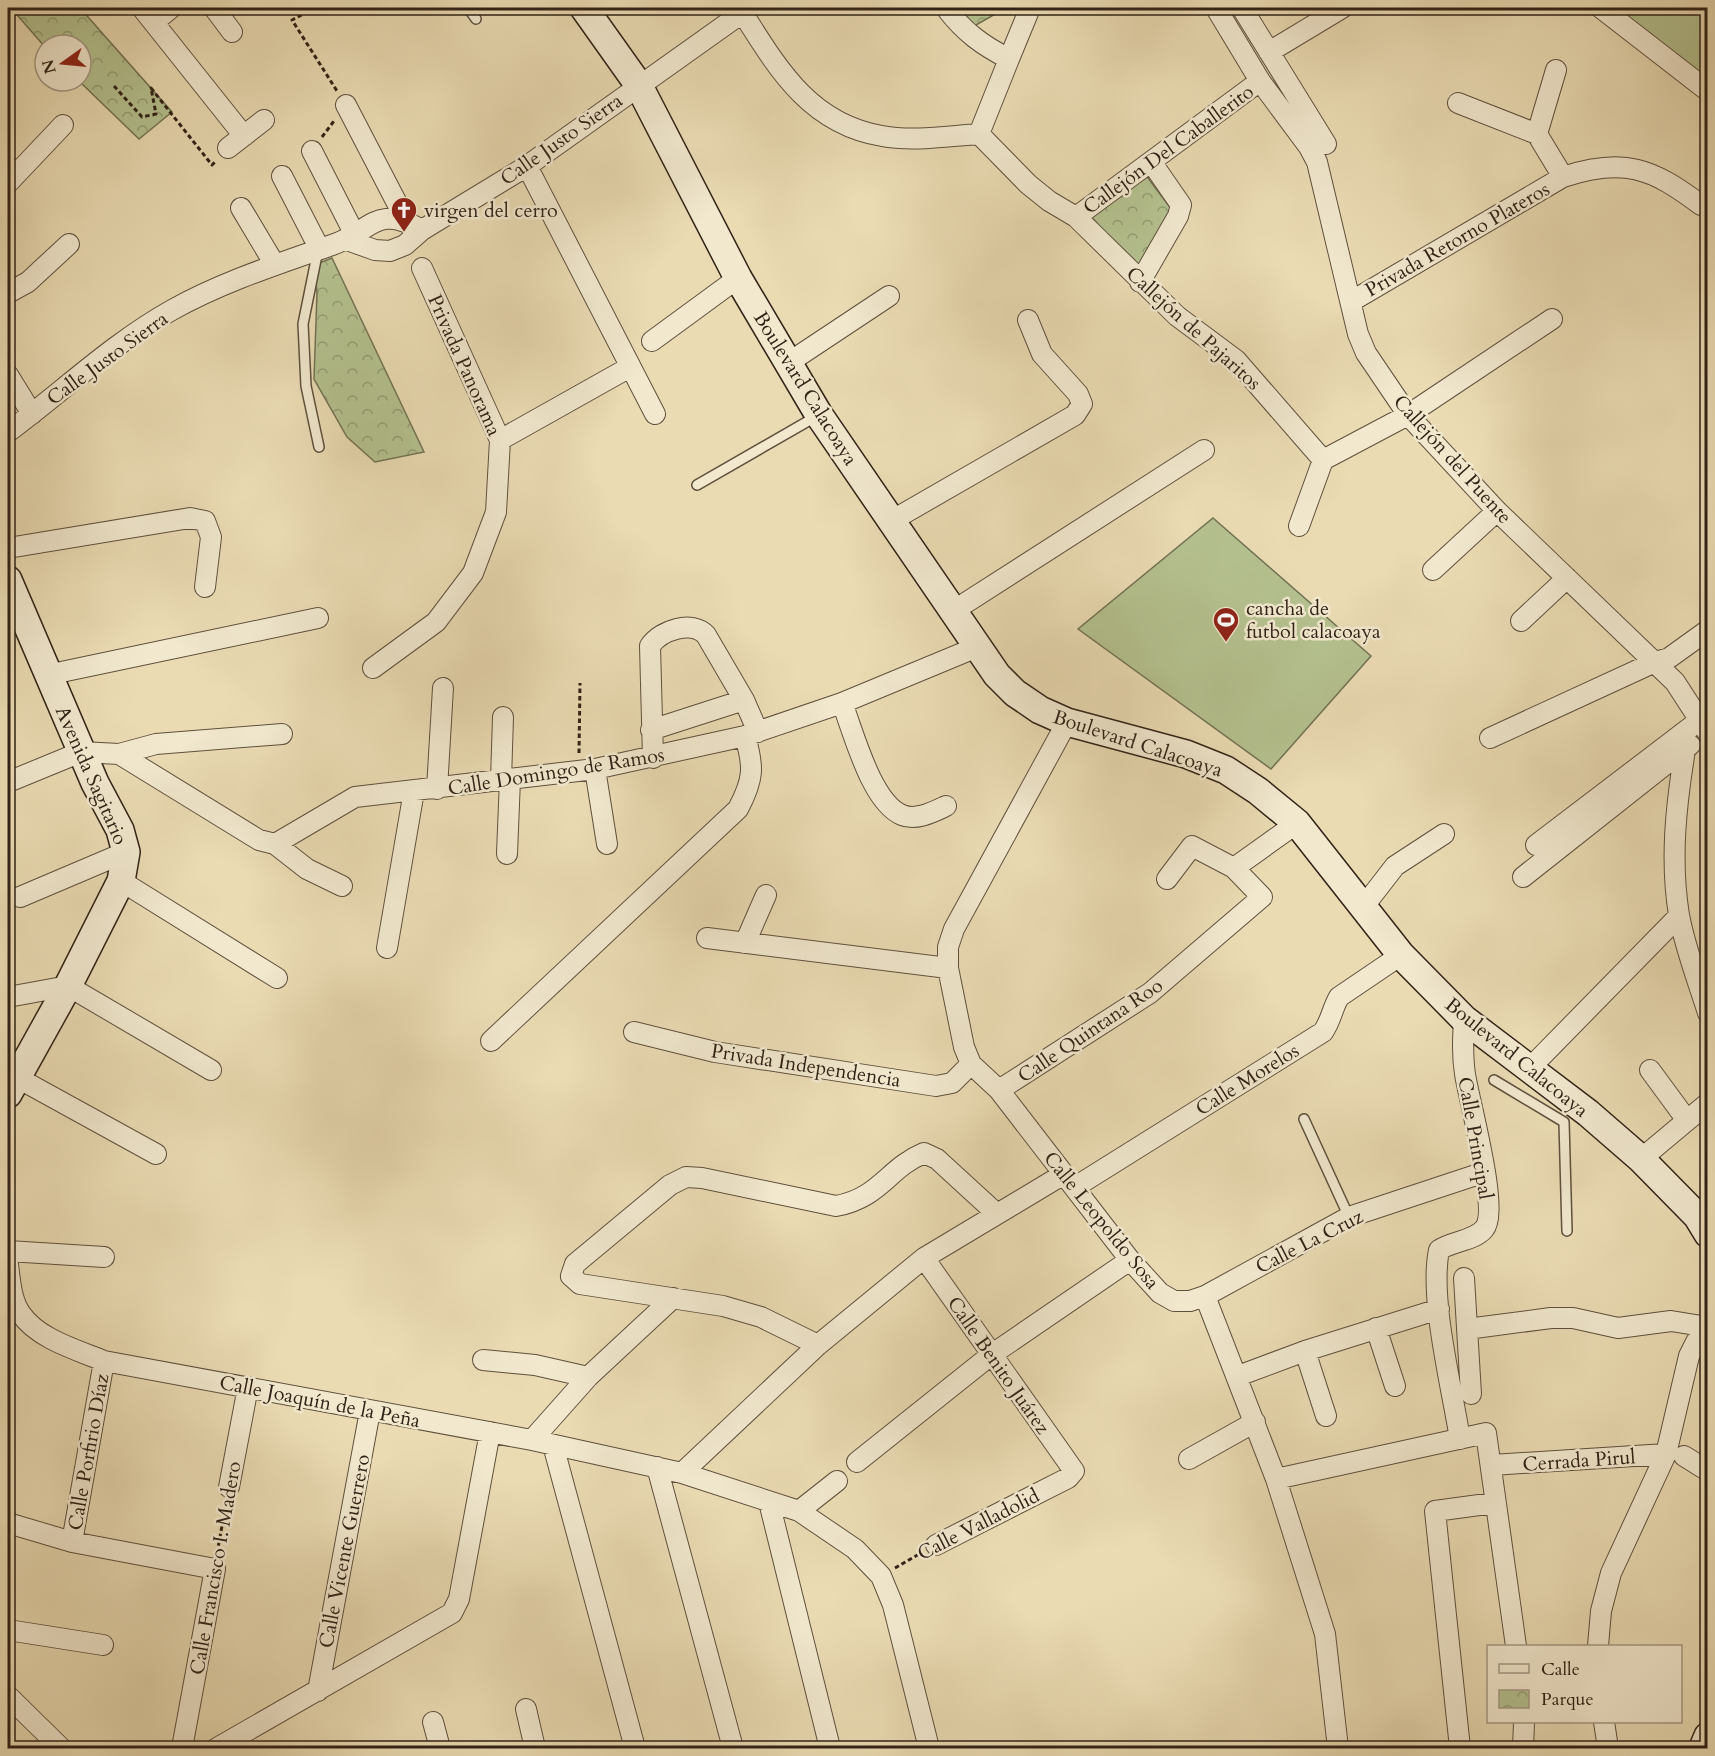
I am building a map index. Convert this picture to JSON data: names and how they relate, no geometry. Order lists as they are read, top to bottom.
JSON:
{
  "streets": {
    "street": [
      "Calle Justo Sierra",
      "Callejón Del Caballerito",
      "Privada Retorno Plateros",
      "Callejón de Pajaritos",
      "Privada Panorama",
      "Boulevard Calacoaya",
      "Callejón del Puente",
      "Calle Domingo de Ramos",
      "Avenida Sagitario",
      "Calle Quintana Roo",
      "Privada Independencia",
      "Calle Morelos",
      "Calle Principal",
      "Calle Leopoldo Sosa",
      "Calle La Cruz",
      "Calle Benito Juárez",
      "Calle Joaquín de la Peña",
      "Calle Porfirio Díaz",
      "Cerrada Pirul",
      "Calle Valladolid",
      "Calle Vicente Guerrero",
      "Calle Francisco I. Madero"
    ]
  },
  "crossings": [
    ["Calle Justo Sierra", "Boulevard Calacoaya"],
    ["Callejón Del Caballerito", "Callejón de Pajaritos"],
    ["Callejón Del Caballerito", "Callejón del Puente"],
    ["Privada Retorno Plateros", "Callejón del Puente"],
    ["Boulevard Calacoaya", "Calle Domingo de Ramos"],
    ["Boulevard Calacoaya", "Calle Morelos"],
    ["Boulevard Calacoaya", "Calle Principal"],
    ["Boulevard Calacoaya", "Calle Leopoldo Sosa"],
    ["Calle Quintana Roo", "Calle Leopoldo Sosa"],
    ["Privada Independencia", "Calle Leopoldo Sosa"],
    ["Calle Morelos", "Calle Leopoldo Sosa"],
    ["Calle Morelos", "Calle Benito Juárez"],
    ["Calle Morelos", "Calle Joaquín de la Peña"],
    ["Calle Principal", "Calle La Cruz"],
    ["Calle Leopoldo Sosa", "Calle La Cruz"],
    ["Calle Benito Juárez", "Calle Valladolid"],
    ["Calle Joaquín de la Peña", "Calle Porfirio Díaz"],
    ["Calle Joaquín de la Peña", "Calle Valladolid"],
    ["Calle Joaquín de la Peña", "Calle Vicente Guerrero"],
    ["Calle Joaquín de la Peña", "Calle Francisco I. Madero"]
  ],
  "places": {
    "church": ["virgen del cerro"],
    "sports": ["cancha de futbol calacoaya"]
  },
  "legend": ["Calle", "Parque"],
  "north": "left"
}
